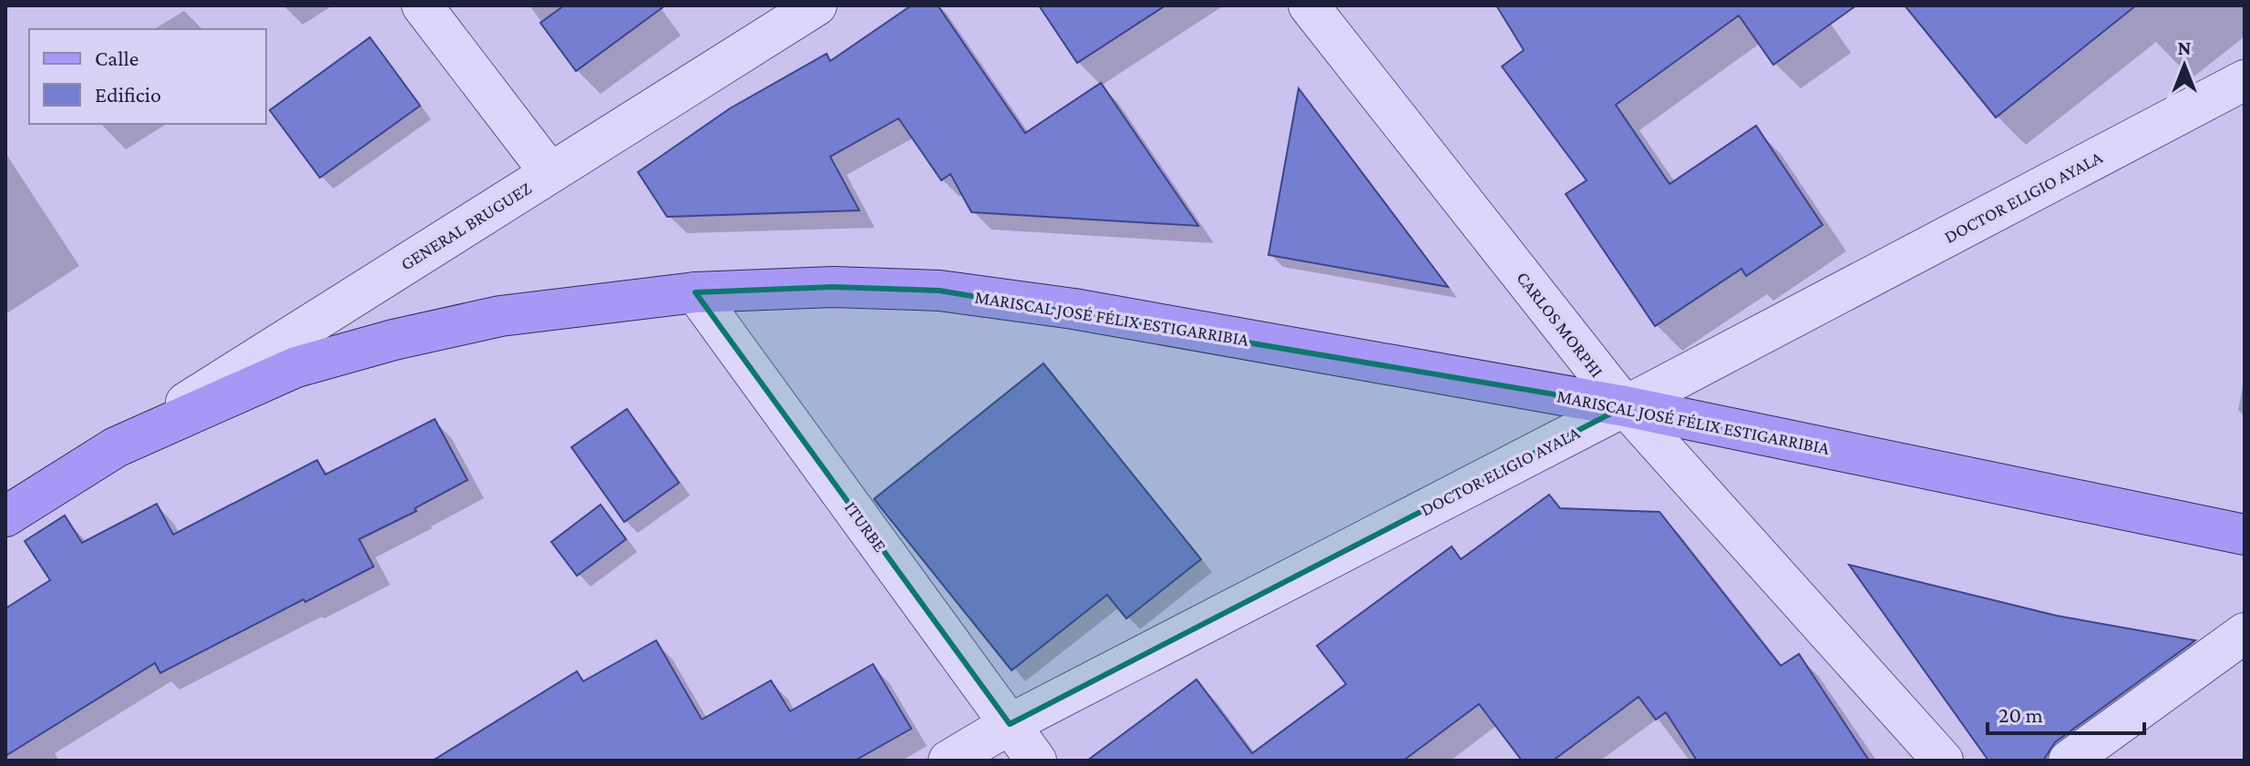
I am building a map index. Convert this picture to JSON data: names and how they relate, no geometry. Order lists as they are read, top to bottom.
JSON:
{
  "streets": {
    "main road": ["MARISCAL JOSÉ FÉLIX ESTIGARRIBIA"],
    "street": [
      "DOCTOR ELIGIO AYALA",
      "GENERAL BRUGUEZ",
      "CARLOS MORPHI",
      "ITURBE"
    ]
  },
  "crossings": [
    ["DOCTOR ELIGIO AYALA", "MARISCAL JOSÉ FÉLIX ESTIGARRIBIA"],
    ["DOCTOR ELIGIO AYALA", "CARLOS MORPHI"],
    ["DOCTOR ELIGIO AYALA", "ITURBE"],
    ["GENERAL BRUGUEZ", "MARISCAL JOSÉ FÉLIX ESTIGARRIBIA"],
    ["MARISCAL JOSÉ FÉLIX ESTIGARRIBIA", "CARLOS MORPHI"],
    ["MARISCAL JOSÉ FÉLIX ESTIGARRIBIA", "ITURBE"]
  ],
  "legend": ["Calle", "Edificio"],
  "scale_bar": "20 m",
  "north": "top"
}
